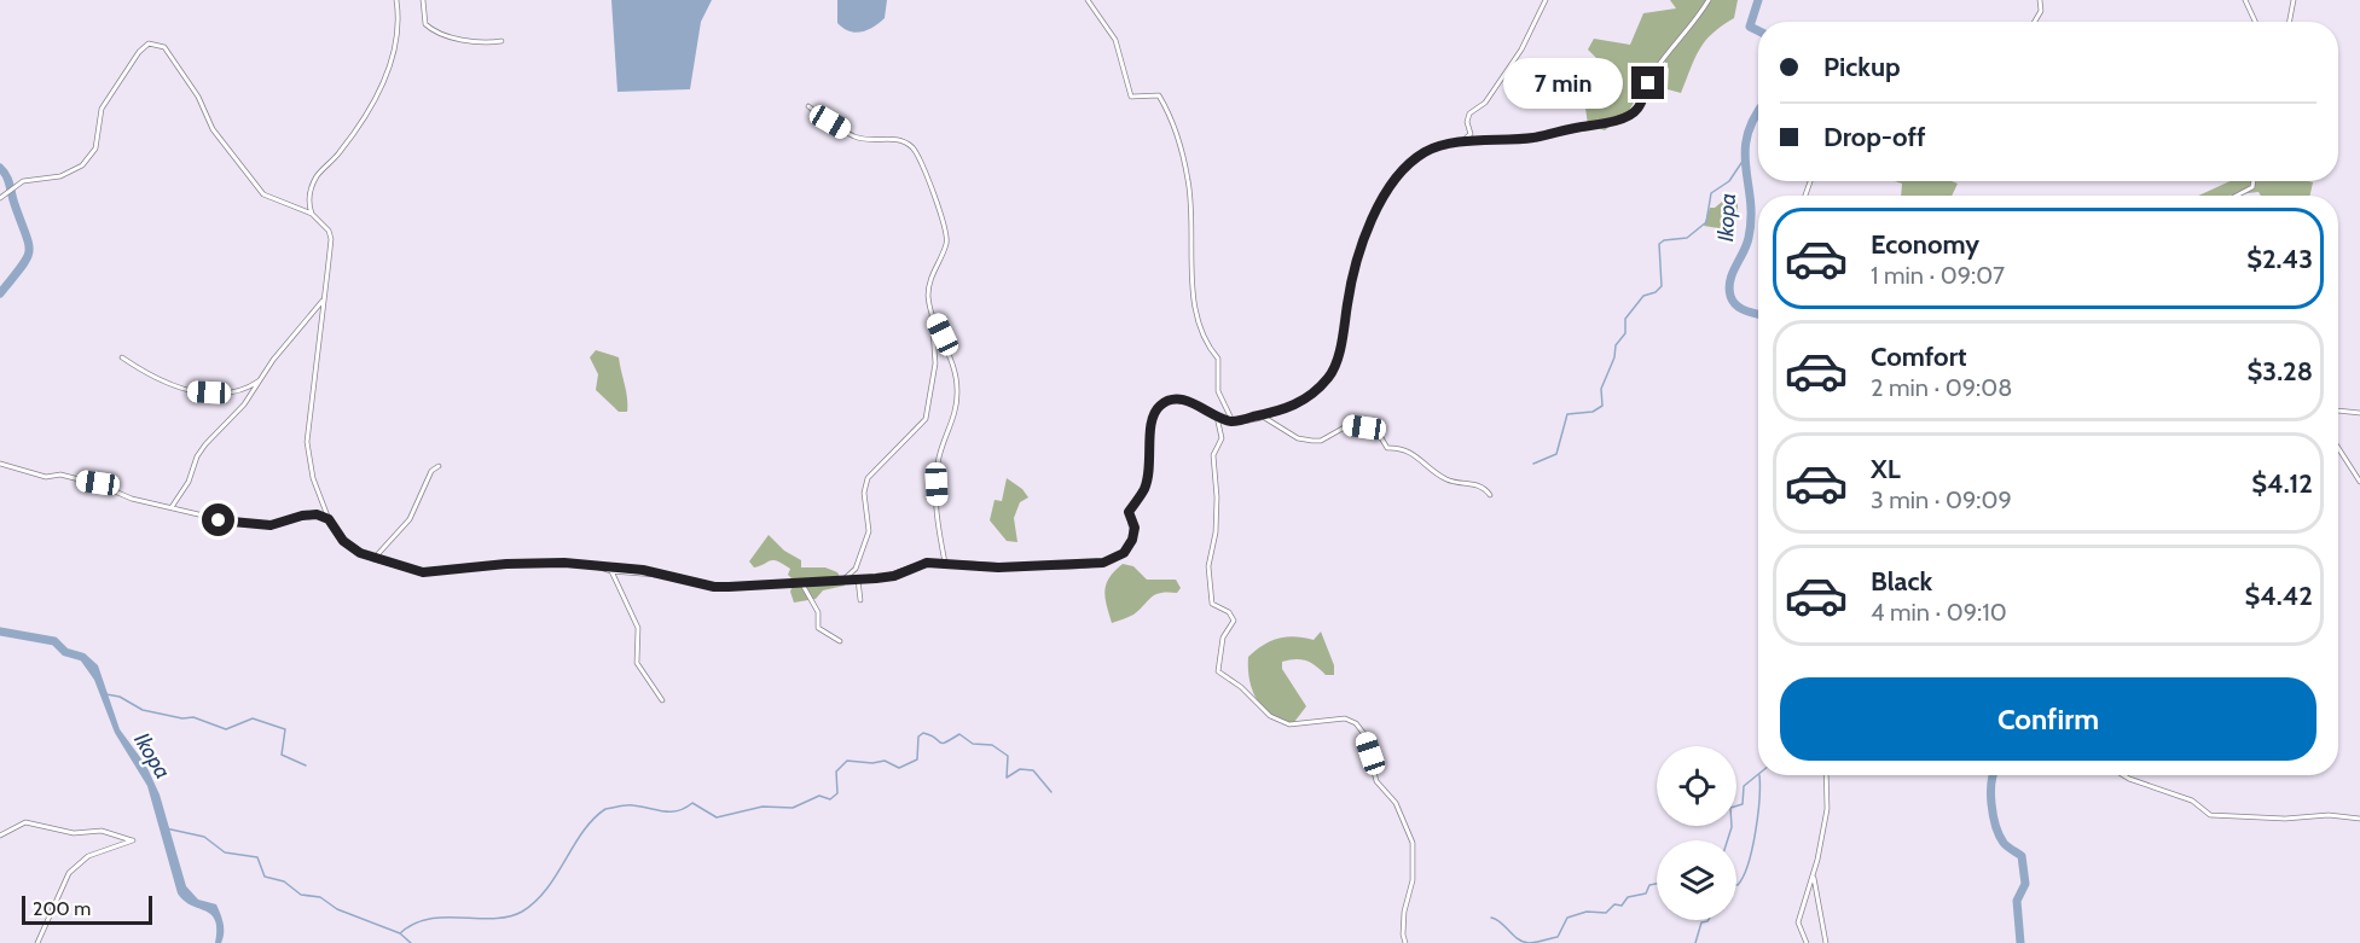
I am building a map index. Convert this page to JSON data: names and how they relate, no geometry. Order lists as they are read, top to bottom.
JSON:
{
  "water": ["Ikopa"],
  "scale_bar": "200 m",
  "page": {
    "banner": ["Pickup", "Drop-off"],
    "bubble": "7 min",
    "list": [
      {
        "name": "Economy",
        "note": "1 min · 09:07",
        "value": "$2.43"
      },
      {
        "name": "Comfort",
        "note": "2 min · 09:08",
        "value": "$3.28"
      },
      {
        "name": "XL",
        "note": "3 min · 09:09",
        "value": "$4.12"
      },
      {
        "name": "Black",
        "note": "4 min · 09:10",
        "value": "$4.42"
      }
    ],
    "buttons": "Confirm",
    "scale": "200 m"
  }
}
